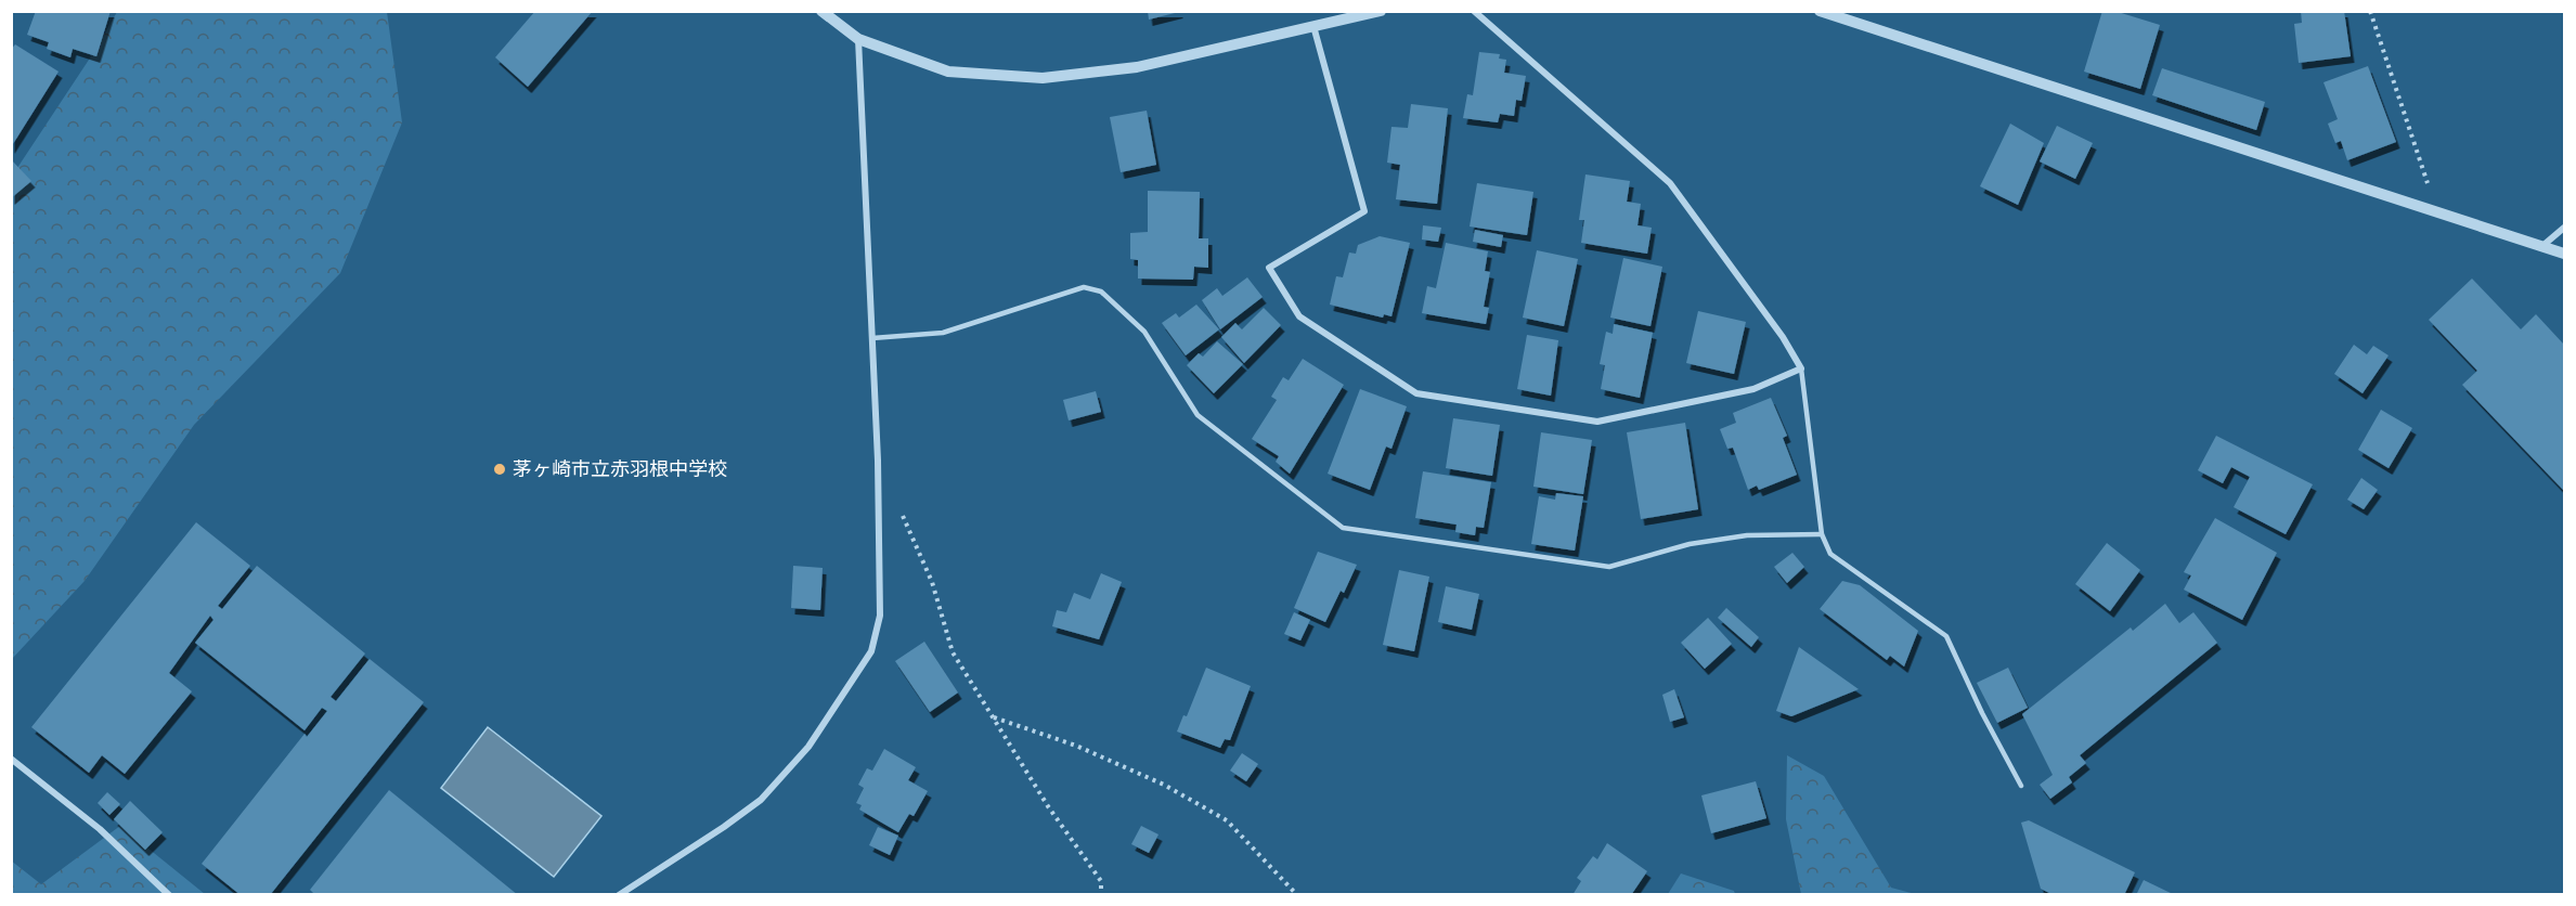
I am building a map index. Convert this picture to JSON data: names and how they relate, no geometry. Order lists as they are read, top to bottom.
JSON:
{
  "places": ["茅ヶ崎市立赤羽根中学校"]
}
